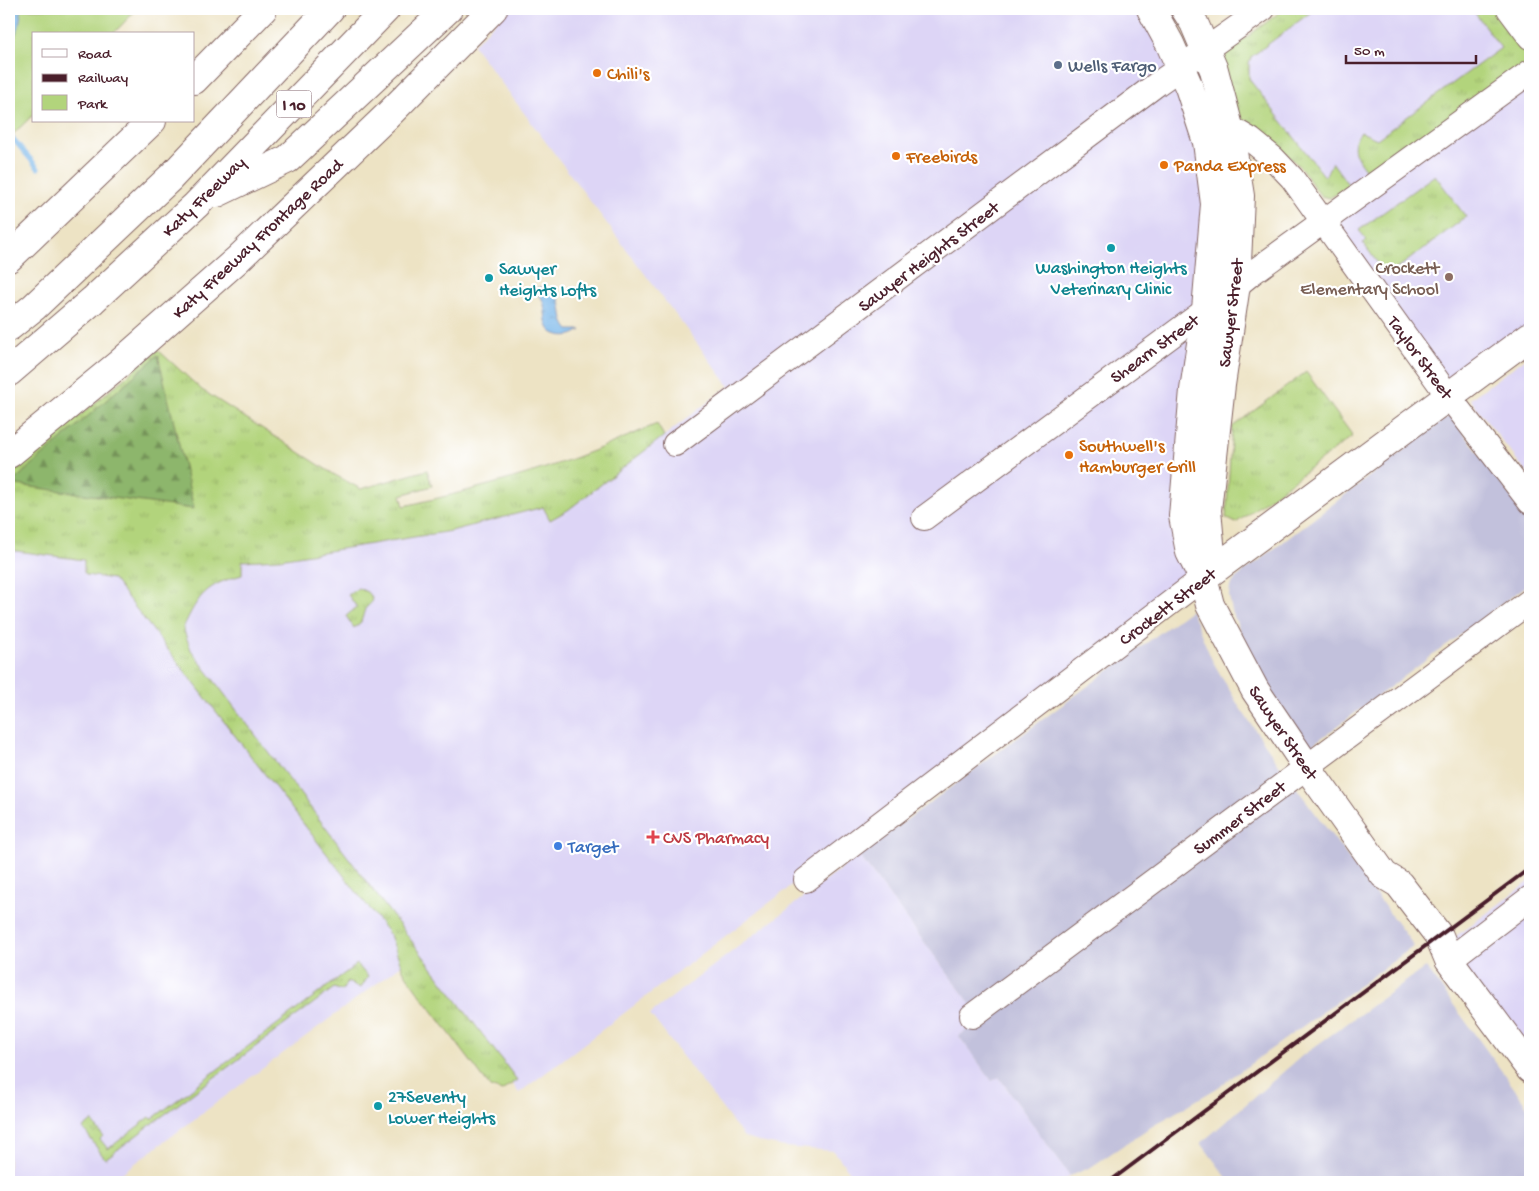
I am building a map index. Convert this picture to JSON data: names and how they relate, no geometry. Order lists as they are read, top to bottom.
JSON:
{
  "streets": {
    "main road": [
      "I 10",
      "Katy Freeway",
      "Katy Freeway Frontage Road",
      "Sawyer Street",
      "Crockett Street"
    ],
    "street": [
      "Sawyer Heights Street",
      "Shearn Street",
      "Taylor Street",
      "Summer Street"
    ]
  },
  "crossings": [
    ["Sawyer Heights Street", "Sawyer Street"],
    ["Sawyer Street", "Shearn Street"],
    ["Sawyer Street", "Taylor Street"],
    ["Sawyer Street", "Crockett Street"],
    ["Sawyer Street", "Summer Street"],
    ["Shearn Street", "Taylor Street"],
    ["Taylor Street", "Crockett Street"]
  ],
  "places": {
    "other": [
      "Wells Fargo",
      "Chili's",
      "Freebirds",
      "Panda Express",
      "Washington Heights Veterinary Clinic",
      "Crockett Elementary School",
      "Sawyer Heights Lofts",
      "Southwell's Hamburger Grill",
      "Target",
      "27Seventy Lower Heights"
    ],
    "health": ["CVS Pharmacy"]
  },
  "legend": ["Road", "Railway", "Park"],
  "scale_bar": "50 m"
}
